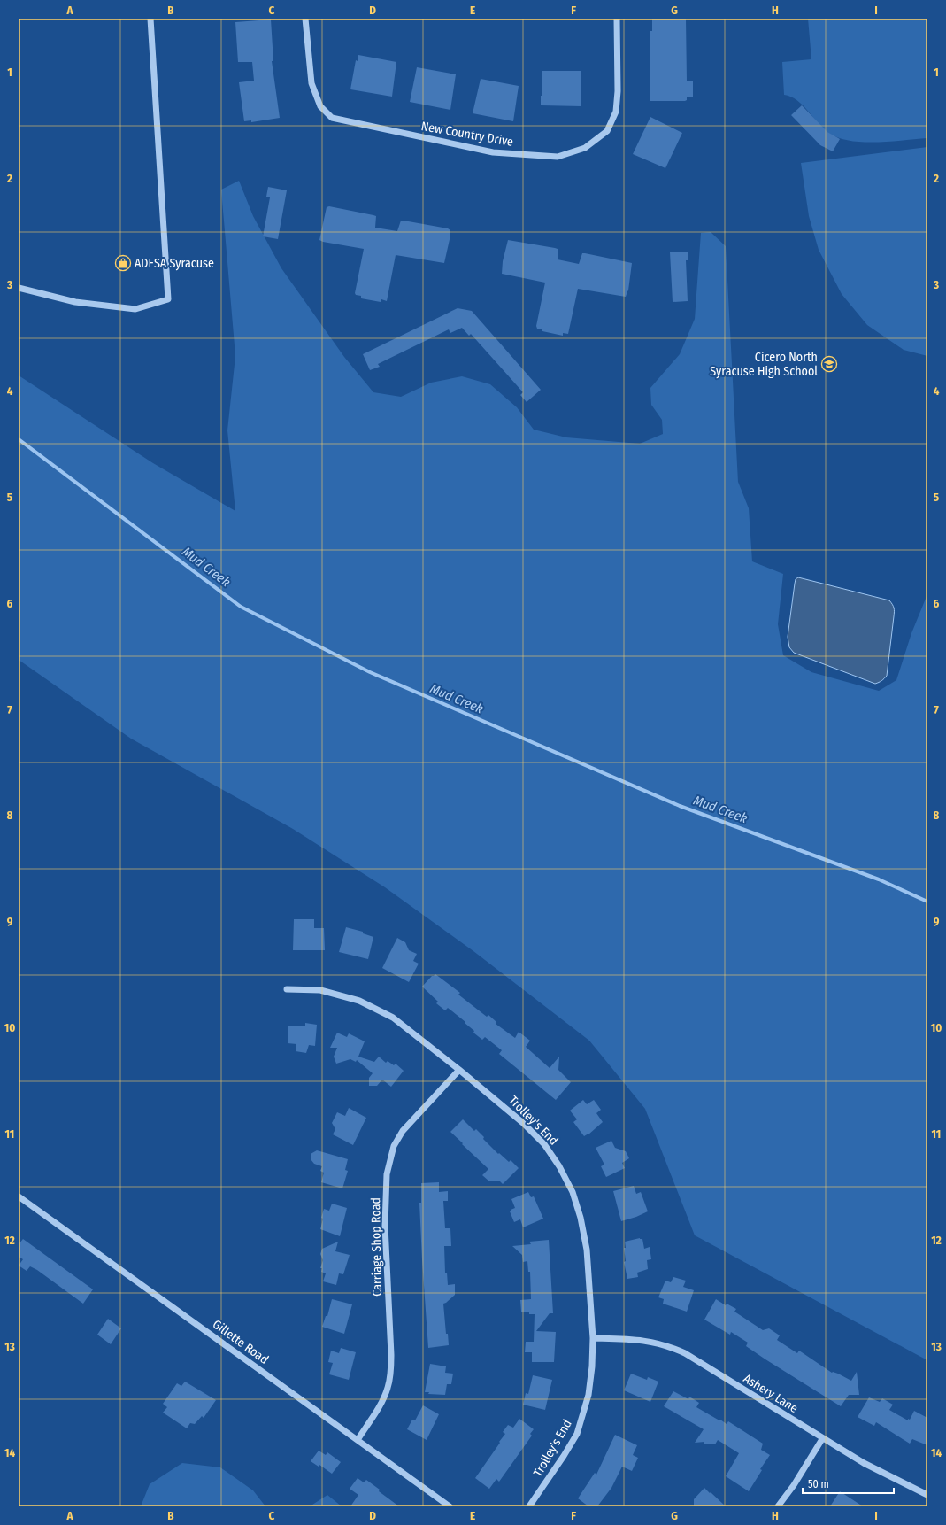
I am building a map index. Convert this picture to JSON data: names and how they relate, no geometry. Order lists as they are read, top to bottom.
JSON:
{
  "streets": {
    "street": [
      "New Country Drive",
      "Trolley's End",
      "Carriage Shop Road",
      "Gillette Road",
      "Ashery Lane"
    ]
  },
  "crossings": [
    ["Trolley's End", "Carriage Shop Road"],
    ["Trolley's End", "Ashery Lane"],
    ["Carriage Shop Road", "Gillette Road"]
  ],
  "water": ["Mud Creek"],
  "places": {
    "shop": ["ADESA Syracuse"],
    "school or university": ["Cicero North Syracuse High School"]
  },
  "scale_bar": "50 m",
  "grid": {
    "columns": [
      "A",
      "B",
      "C",
      "D",
      "E",
      "F",
      "G",
      "H",
      "I"
    ],
    "rows": [
      "1",
      "2",
      "3",
      "4",
      "5",
      "6",
      "7",
      "8",
      "9",
      "10",
      "11",
      "12",
      "13",
      "14"
    ]
  }
}
